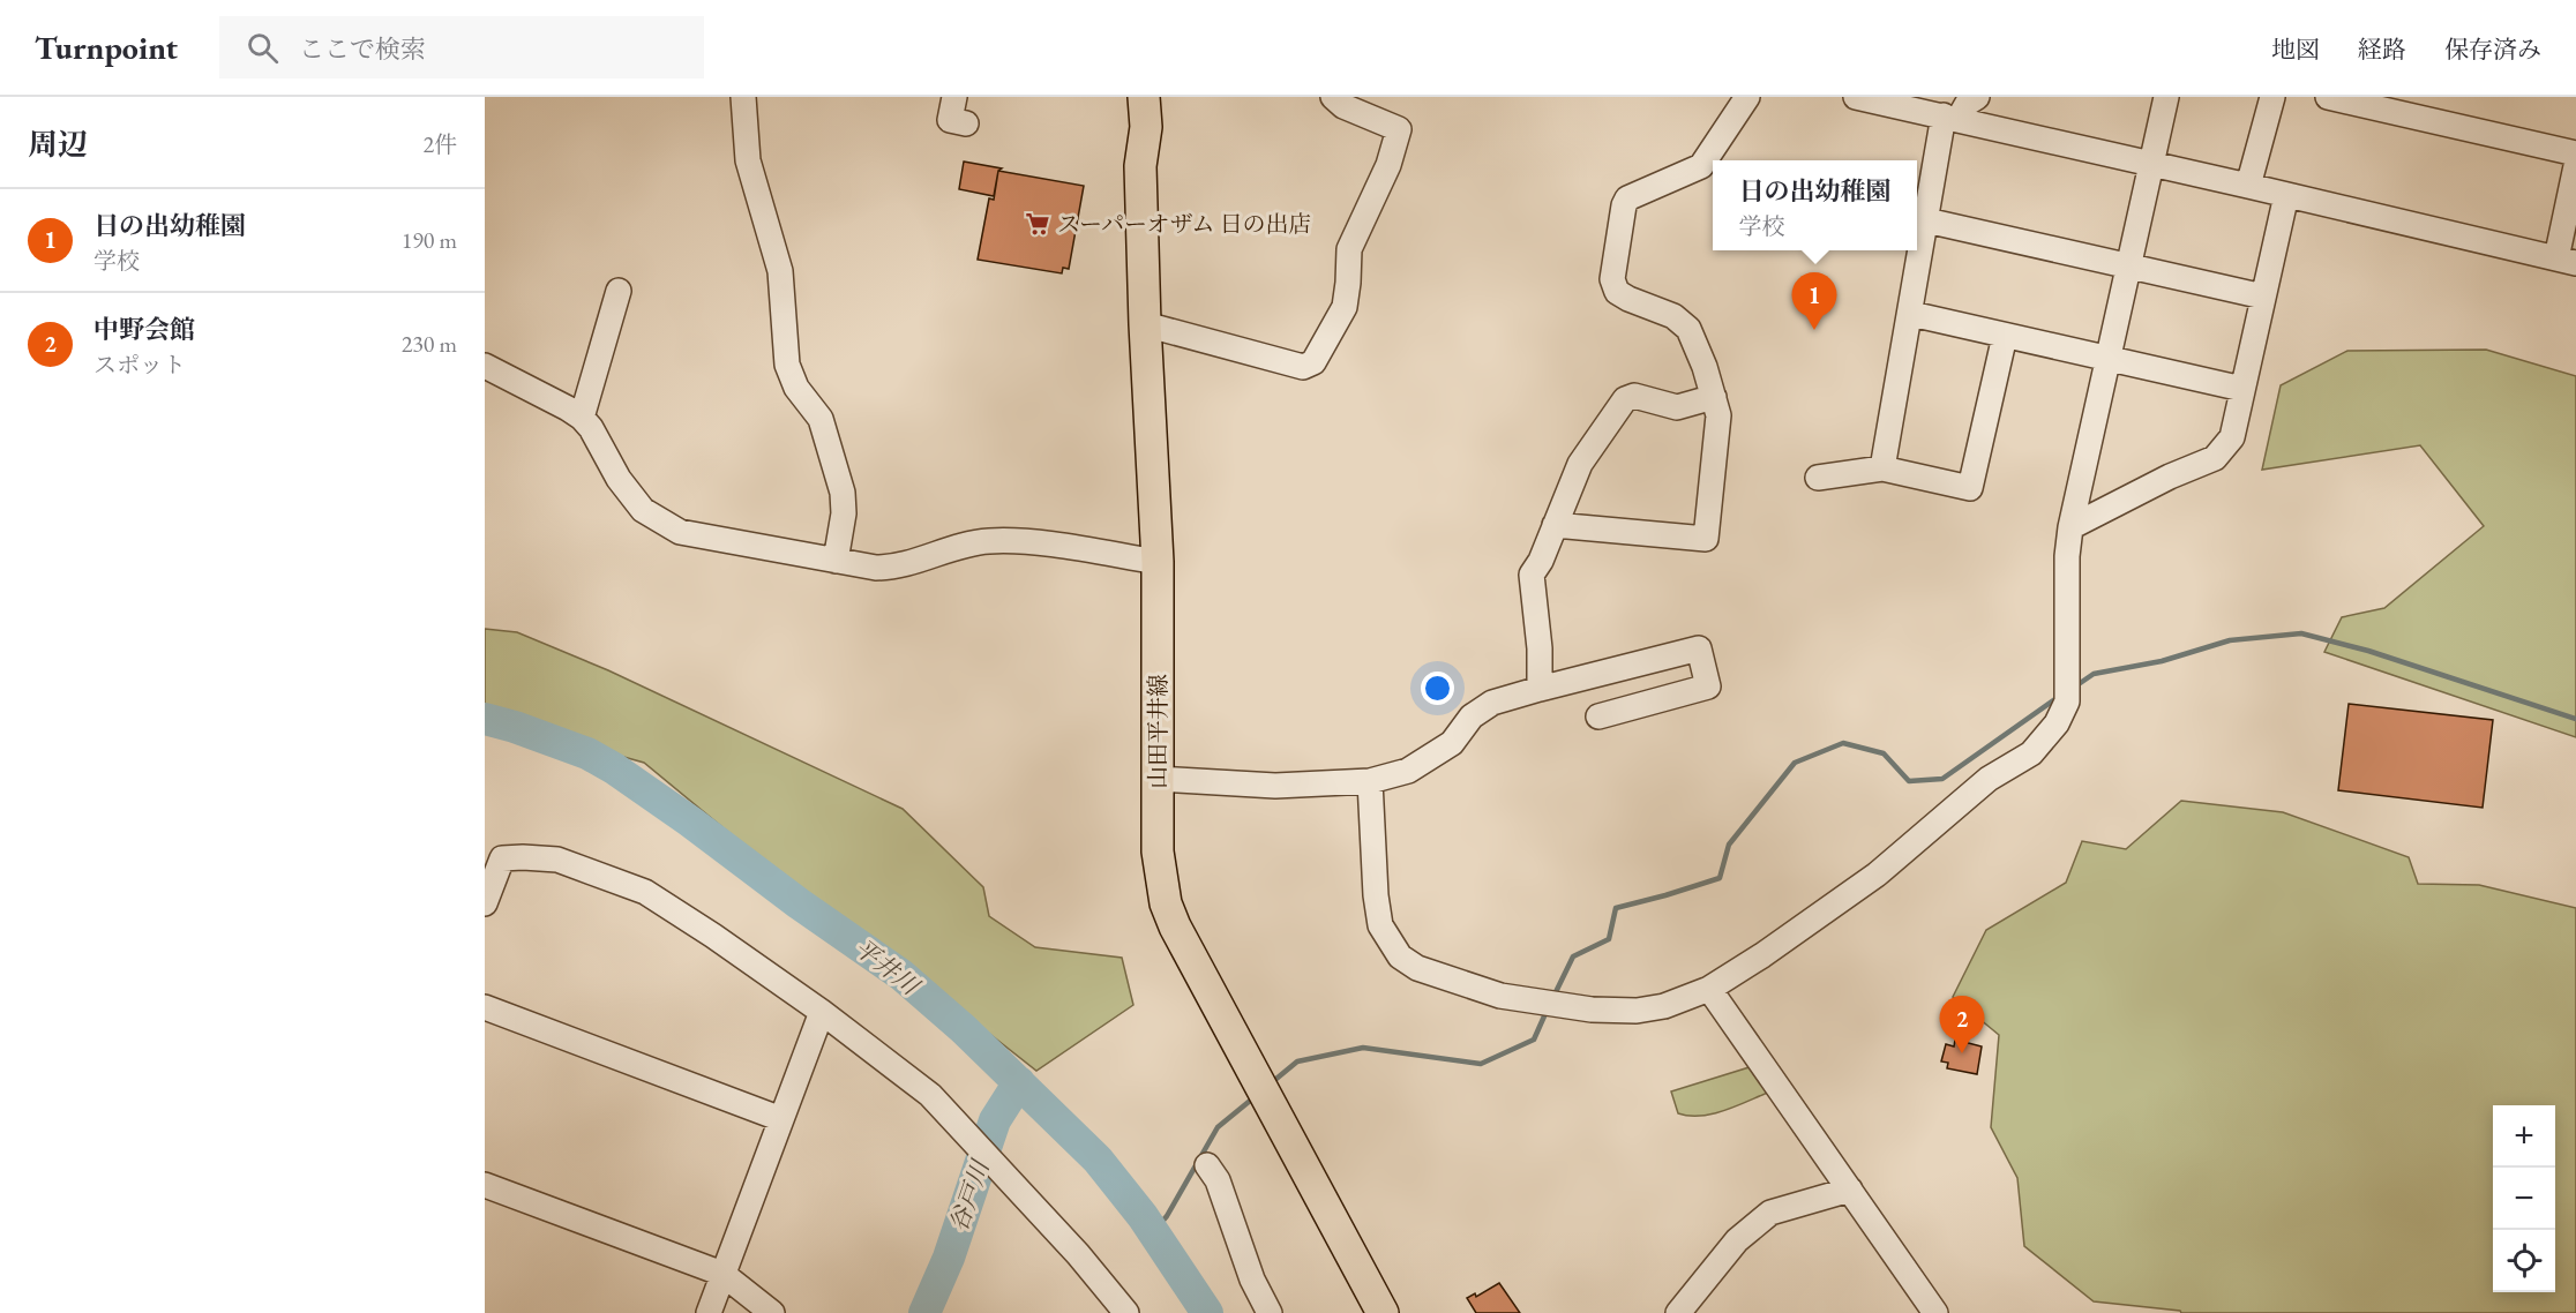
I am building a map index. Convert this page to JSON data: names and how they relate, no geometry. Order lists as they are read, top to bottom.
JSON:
{
  "streets": {
    "main road": ["山田平井線"]
  },
  "water": ["平井川", "谷戸川"],
  "places": {
    "supermarket": ["スーパーオザム 日の出店"]
  },
  "page": {
    "header": "Turnpoint",
    "search": "ここで検索",
    "nav": ["地図", "経路", "保存済み"],
    "heading": ["周辺", "2件"],
    "popup": ["日の出幼稚園", "学校"],
    "list": [
      {
        "mark": "1",
        "name": "日の出幼稚園",
        "note": "学校",
        "value": "190 m"
      },
      {
        "mark": "2",
        "name": "中野会館",
        "note": "スポット",
        "value": "230 m"
      }
    ],
    "pins": ["1", "2"],
    "map_buttons": ["+", "−"]
  }
}
